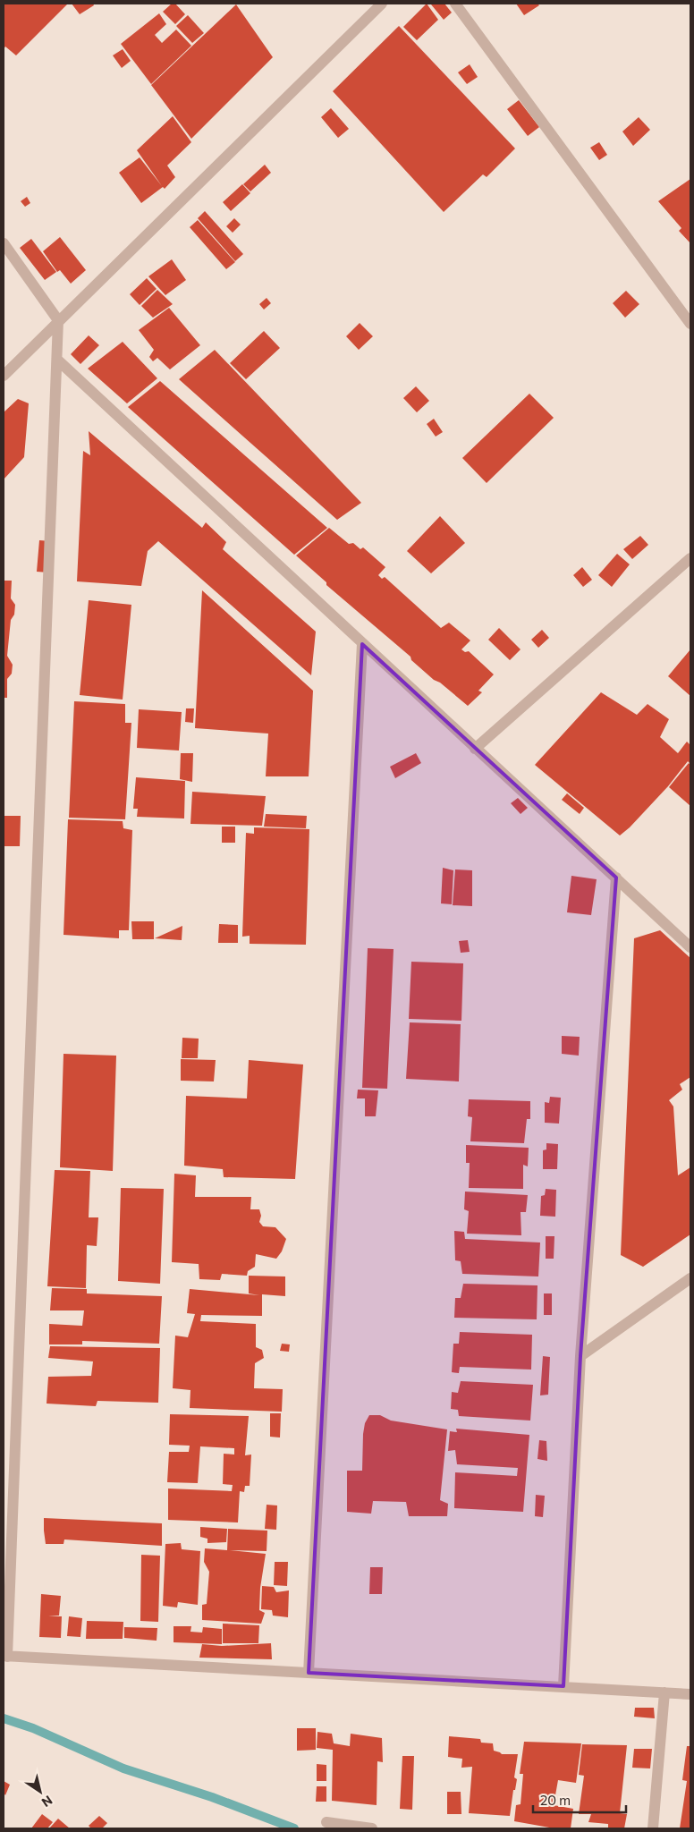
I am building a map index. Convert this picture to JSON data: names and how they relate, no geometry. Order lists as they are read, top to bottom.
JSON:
{
  "scale_bar": "20 m",
  "north": "bottom right"
}
